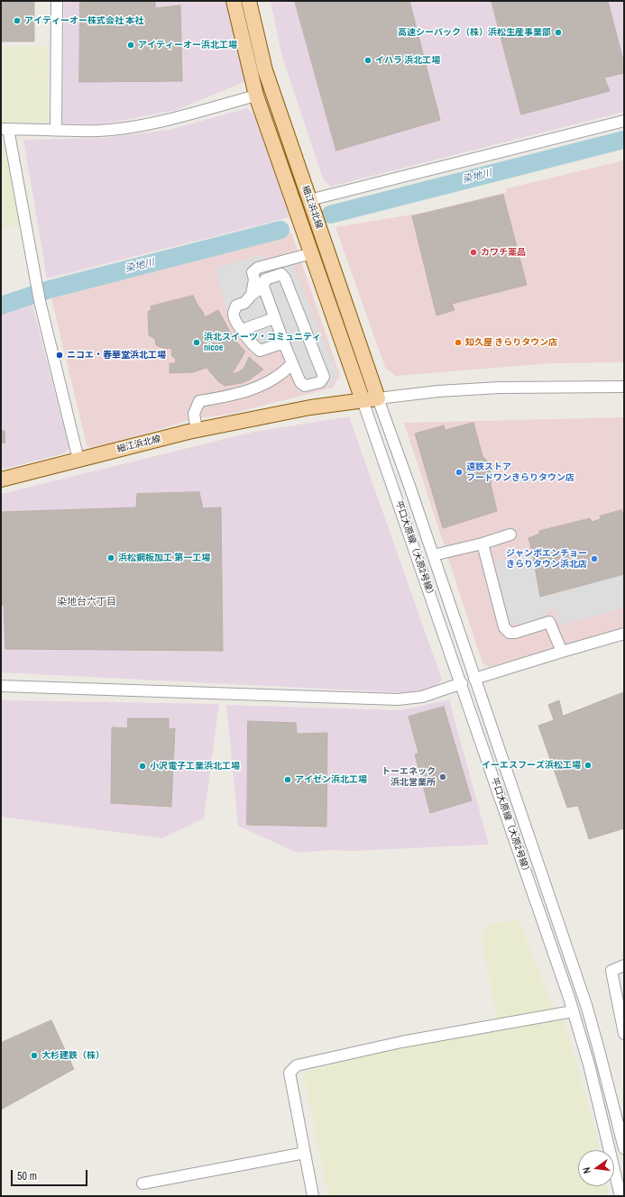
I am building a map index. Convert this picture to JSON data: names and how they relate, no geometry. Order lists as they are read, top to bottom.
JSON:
{
  "streets": {
    "main road": ["細江浜北線"],
    "street": ["平口大原線（大原2号線）"]
  },
  "crossings": [
    ["細江浜北線", "平口大原線（大原2号線）"]
  ],
  "districts": ["染地台六丁目"],
  "water": ["染地川"],
  "places": [
    "アイティーオー株式会社 本社",
    "高速シーパック（株）浜松生産事業部",
    "アイティーオー浜北工場",
    "イハラ 浜北工場",
    "カワチ薬品",
    "浜北スイーツ・コミュニティ nicoe",
    "知久屋 きらりタウン店",
    "ニコエ・春華堂浜北工場",
    "遠鉄ストア フードワンきらりタウン店",
    "浜松鋼板加工 第一工場",
    "ジャンボエンチョー きらりタウン浜北店",
    "イーエスフーズ浜松工場",
    "小沢電子工業浜北工場",
    "トーエネック 浜北営業所",
    "アイゼン浜北工場",
    "大杉建鉄（株）"
  ],
  "scale_bar": "50 m",
  "north": "left"
}
